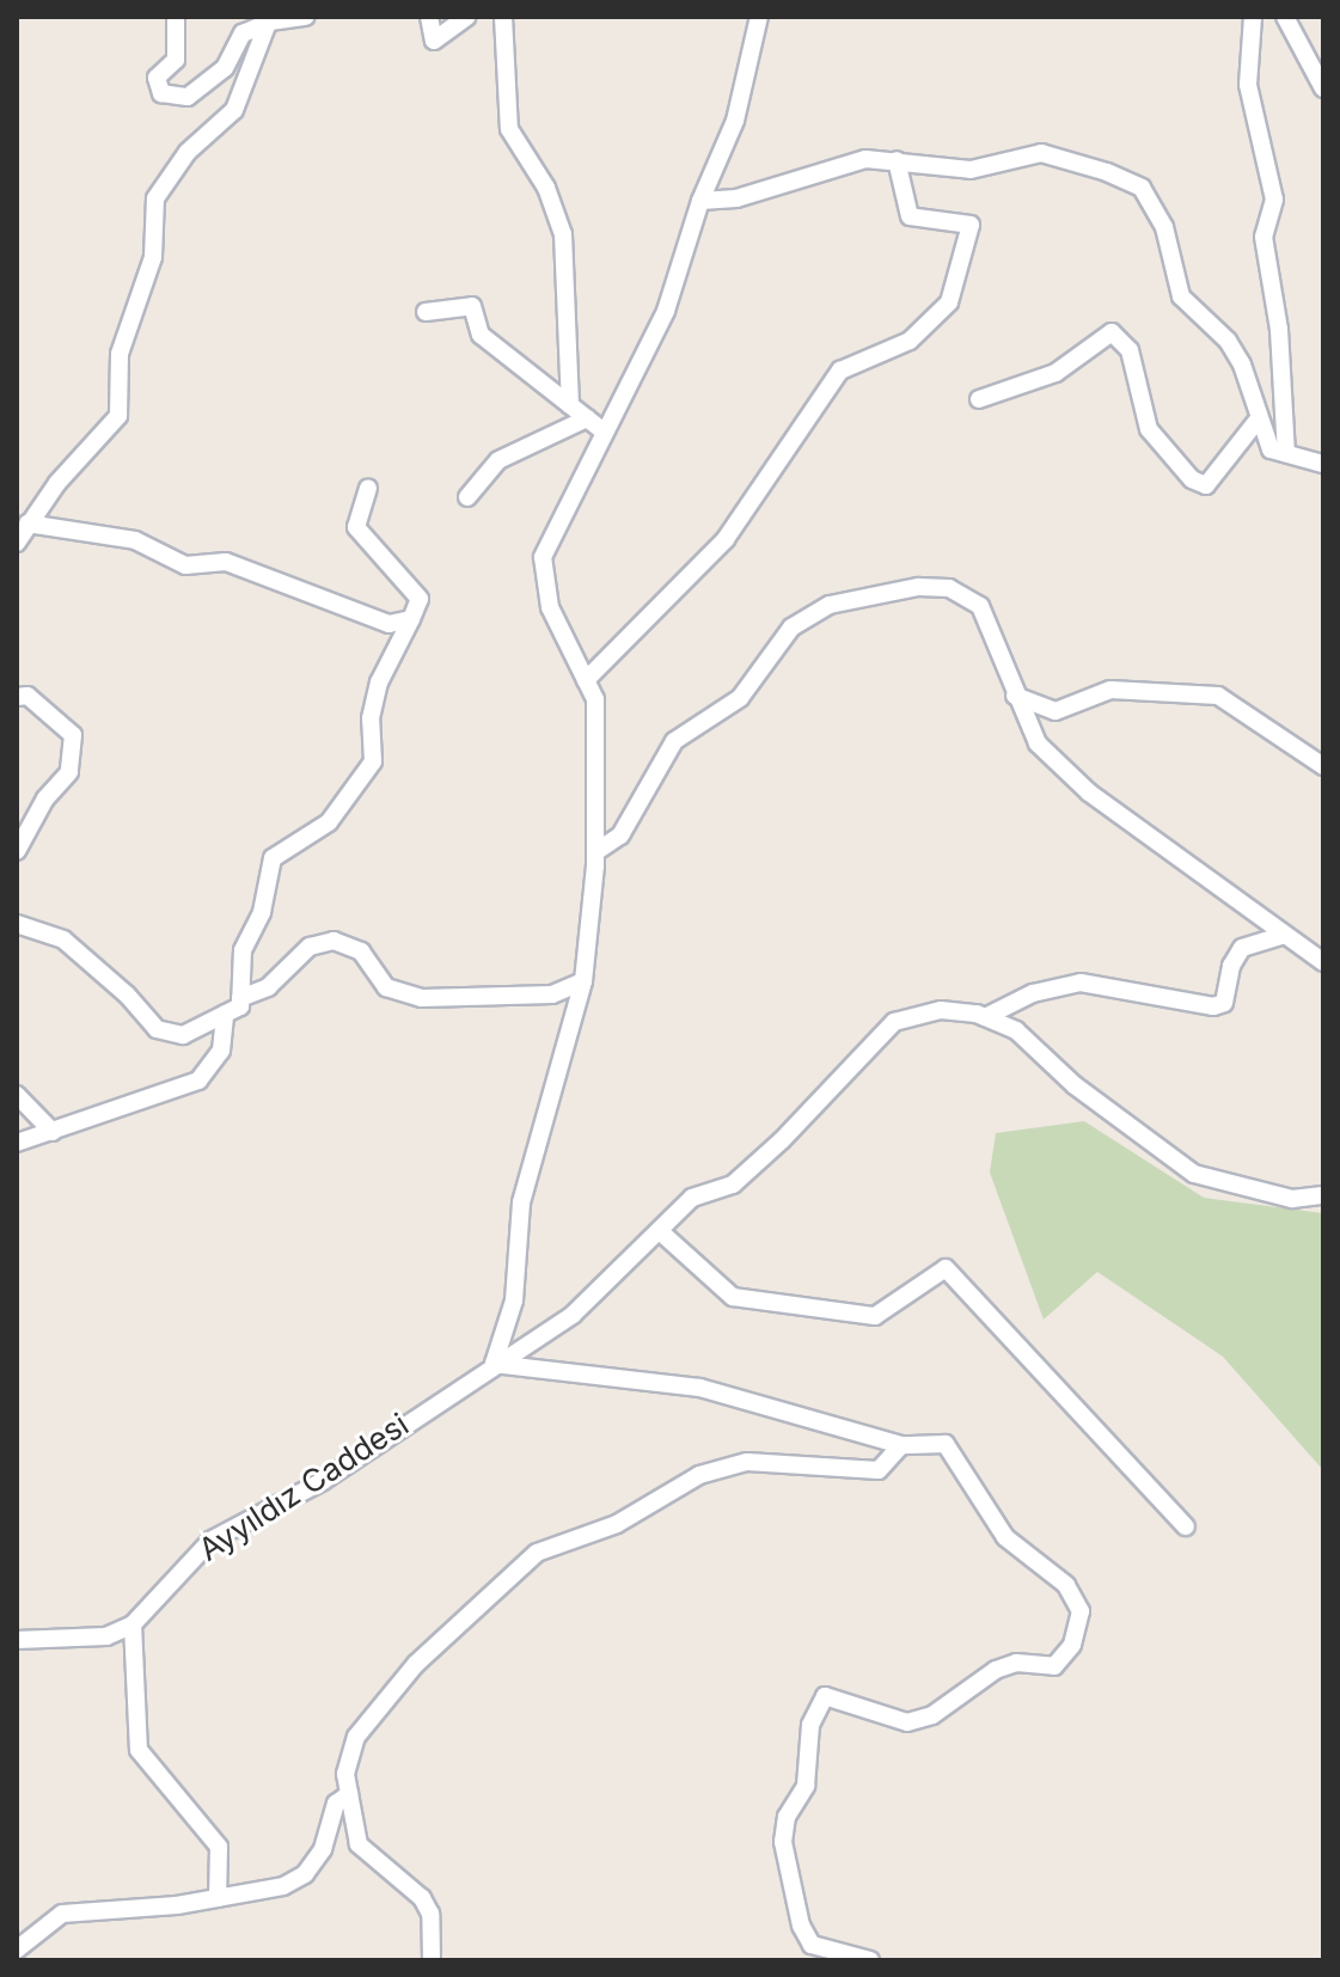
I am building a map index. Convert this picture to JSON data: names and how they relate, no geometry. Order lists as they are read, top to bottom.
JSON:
{
  "streets": {
    "street": ["Ayyıldız Caddesi"]
  }
}
